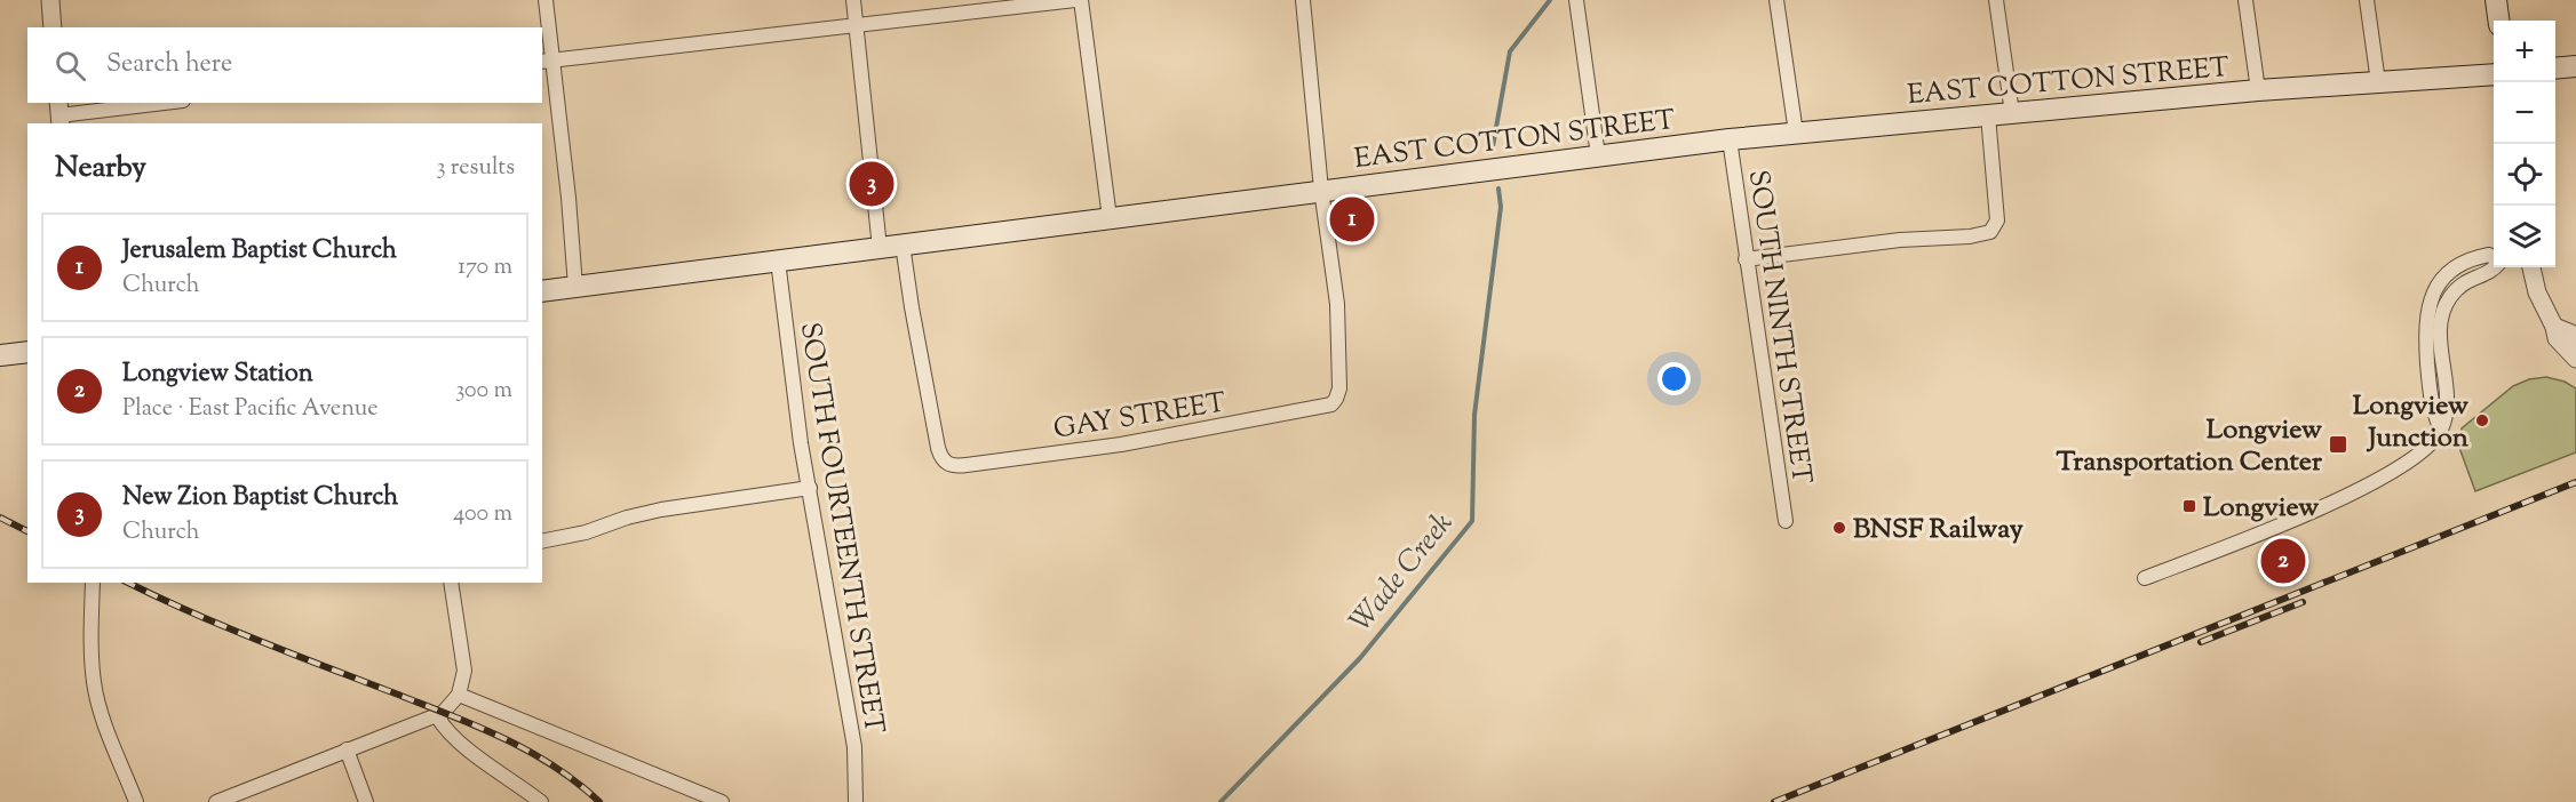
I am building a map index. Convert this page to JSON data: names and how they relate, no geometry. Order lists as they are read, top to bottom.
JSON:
{
  "streets": {
    "main road": ["EAST COTTON STREET"],
    "street": ["SOUTH NINTH STREET", "GAY STREET", "SOUTH FOURTEENTH STREET"]
  },
  "crossings": [
    ["EAST COTTON STREET", "SOUTH NINTH STREET"],
    ["EAST COTTON STREET", "GAY STREET"],
    ["EAST COTTON STREET", "SOUTH FOURTEENTH STREET"]
  ],
  "water": ["Wade Creek"],
  "places": {
    "other": ["Longview Junction", "BNSF Railway"],
    "transit": ["Longview Transportation Center", "Longview"]
  },
  "page": {
    "map_buttons": ["+", "−"],
    "search": "Search here",
    "heading": ["Nearby", "3 results"],
    "pins": ["3", "1", "2"],
    "list": [
      {
        "mark": "1",
        "name": "Jerusalem Baptist Church",
        "note": "Church",
        "value": "170 m"
      },
      {
        "mark": "2",
        "name": "Longview Station",
        "note": "Place · East Pacific Avenue",
        "value": "300 m"
      },
      {
        "mark": "3",
        "name": "New Zion Baptist Church",
        "note": "Church",
        "value": "400 m"
      }
    ]
  }
}
